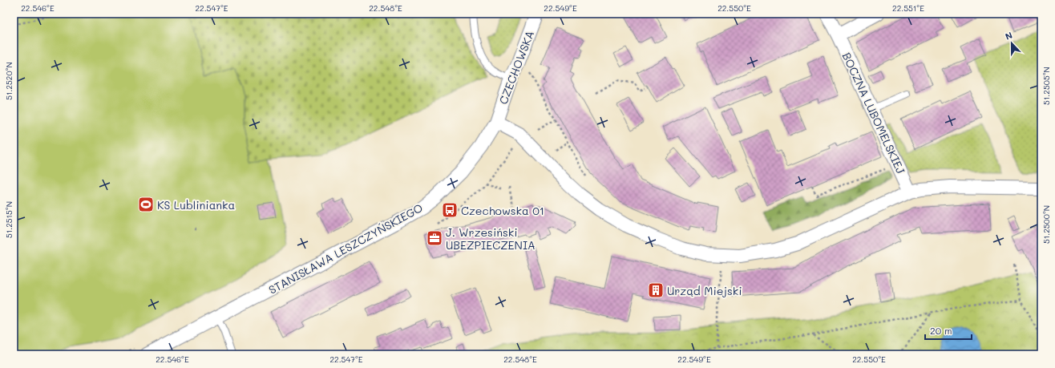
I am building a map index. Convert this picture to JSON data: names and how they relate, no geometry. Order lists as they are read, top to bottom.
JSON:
{
  "streets": {
    "street": ["CZECHOWSKA", "BOCZNA LUBOMELSKIEJ", "STANISŁAWA LESZCZYŃSKIEGO"]
  },
  "crossings": [
    ["CZECHOWSKA", "STANISŁAWA LESZCZYŃSKIEGO"]
  ],
  "places": {
    "sports": ["KS Lublinianka"],
    "bus stop": ["Czechowska 01"],
    "office": ["J. Wrzesiński UBEZPIECZENIA"],
    "building": ["Urząd Miejski"]
  },
  "scale_bar": "20 m",
  "north": "top",
  "coordinates": [
    "22.546°E",
    "22.547°E",
    "22.548°E",
    "22.549°E",
    "22.550°E",
    "22.551°E",
    "51.2520°N",
    "51.2505°N",
    "51.2515°N",
    "51.2500°N"
  ]
}
